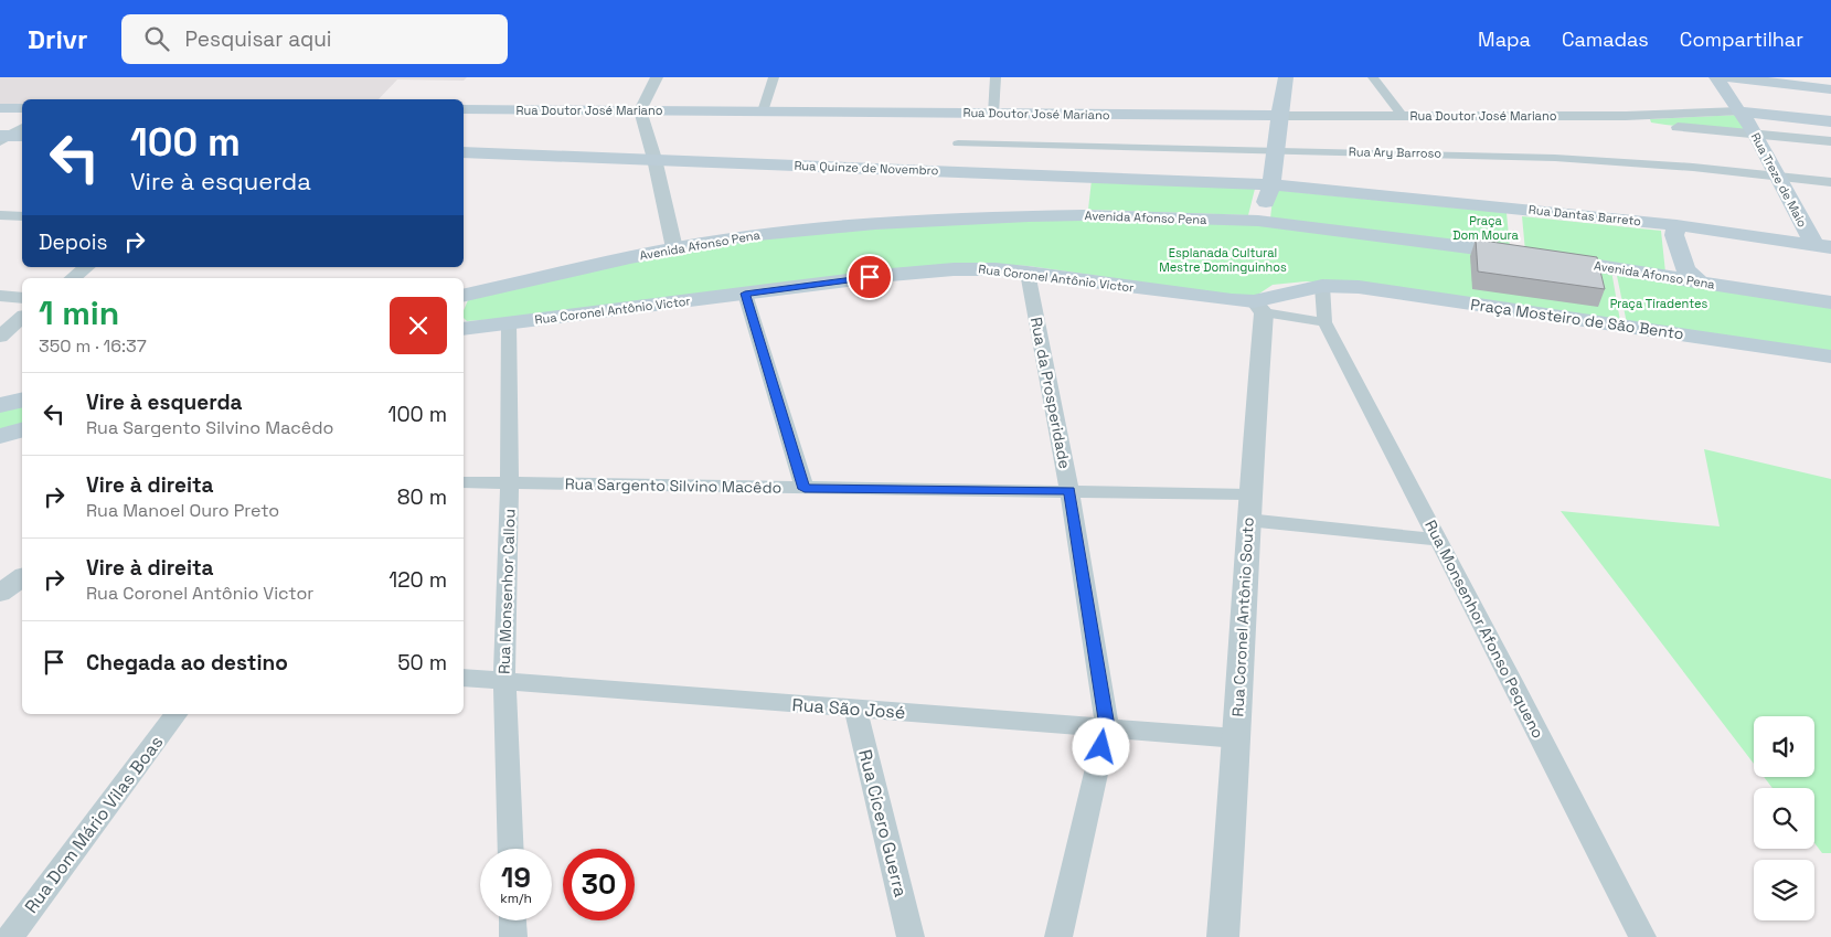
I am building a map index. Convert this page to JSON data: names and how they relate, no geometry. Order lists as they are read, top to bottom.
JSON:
{
  "streets": {
    "main road": [
      "Rua Doutor José Mariano",
      "Rua Quinze de Novembro",
      "Rua Treze de Maio",
      "Rua Dantas Barreto",
      "Avenida Afonso Pena",
      "Rua Coronel Antônio Victor",
      "Praça Mosteiro de São Bento"
    ],
    "street": [
      "Rua Ary Barroso",
      "Rua da Prosperidade",
      "Rua Sargento Silvino Macêdo",
      "Rua Monsenhor Callou",
      "Rua Coronel Antônio Souto",
      "Rua Monsenhor Afonso Pequeno",
      "Rua São José",
      "Rua Cícero Guerra",
      "Rua Dom Mário Vilas Boas"
    ]
  },
  "crossings": [
    ["Rua Ary Barroso", "Rua Treze de Maio"],
    ["Rua Quinze de Novembro", "Rua Dantas Barreto"],
    ["Rua Treze de Maio", "Rua Dantas Barreto"],
    ["Rua Dantas Barreto", "Avenida Afonso Pena"],
    ["Rua Coronel Antônio Victor", "Praça Mosteiro de São Bento"],
    ["Rua Coronel Antônio Victor", "Rua da Prosperidade"],
    ["Rua Coronel Antônio Victor", "Rua Monsenhor Callou"],
    ["Rua Coronel Antônio Victor", "Rua Coronel Antônio Souto"],
    ["Rua da Prosperidade", "Rua Sargento Silvino Macêdo"],
    ["Rua da Prosperidade", "Rua São José"],
    ["Rua Sargento Silvino Macêdo", "Rua Monsenhor Callou"],
    ["Rua Sargento Silvino Macêdo", "Rua Coronel Antônio Souto"],
    ["Rua Monsenhor Callou", "Rua São José"],
    ["Rua Coronel Antônio Souto", "Rua São José"],
    ["Rua São José", "Rua Cícero Guerra"]
  ],
  "parks": ["Praça Dom Moura", "Esplanada Cultural Mestre Dominguinhos", "Praça Tiradentes"],
  "page": {
    "header": "Drivr",
    "search": "Pesquisar aqui",
    "nav": ["Mapa", "Camadas", "Compartilhar"],
    "turn": ["100 m", "Vire à esquerda"],
    "then": "Depois",
    "heading": ["1 min", "350 m · 16:37"],
    "list": [
      {
        "name": "Vire à esquerda",
        "note": "Rua Sargento Silvino Macêdo",
        "value": "100 m"
      },
      {
        "name": "Vire à direita",
        "note": "Rua Manoel Ouro Preto",
        "value": "80 m"
      },
      {
        "name": "Vire à direita",
        "note": "Rua Coronel Antônio Victor",
        "value": "120 m"
      },
      {
        "name": "Chegada ao destino",
        "value": "50 m"
      }
    ],
    "speed": "19 km/h",
    "limit": "30"
  }
}
